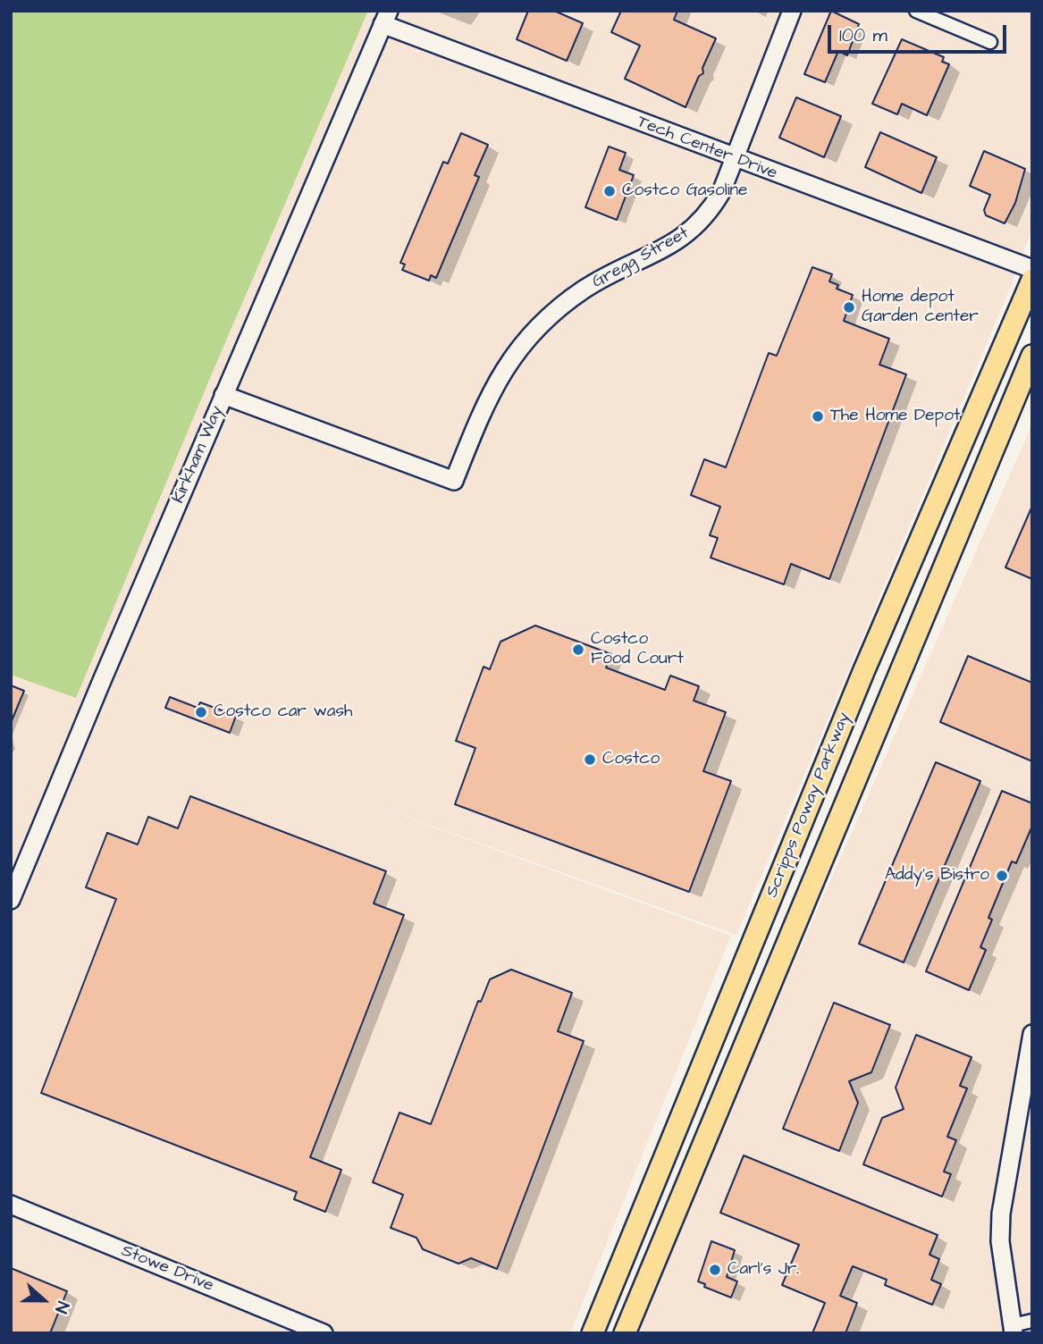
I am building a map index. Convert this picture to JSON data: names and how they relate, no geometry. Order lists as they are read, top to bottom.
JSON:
{
  "streets": {
    "main road": ["Scripps Poway Parkway"],
    "street": [
      "Tech Center Drive",
      "Gregg Street",
      "Kirkham Way",
      "Stowe Drive"
    ]
  },
  "crossings": [
    ["Tech Center Drive", "Gregg Street"],
    ["Tech Center Drive", "Kirkham Way"],
    ["Gregg Street", "Kirkham Way"]
  ],
  "places": [
    "Costco Gasoline",
    "Home depot Garden center",
    "The Home Depot",
    "Costco Food Court",
    "Costco car wash",
    "Costco",
    "Addy's Bistro",
    "Carl's Jr."
  ],
  "scale_bar": "100 m",
  "north": "right"
}
